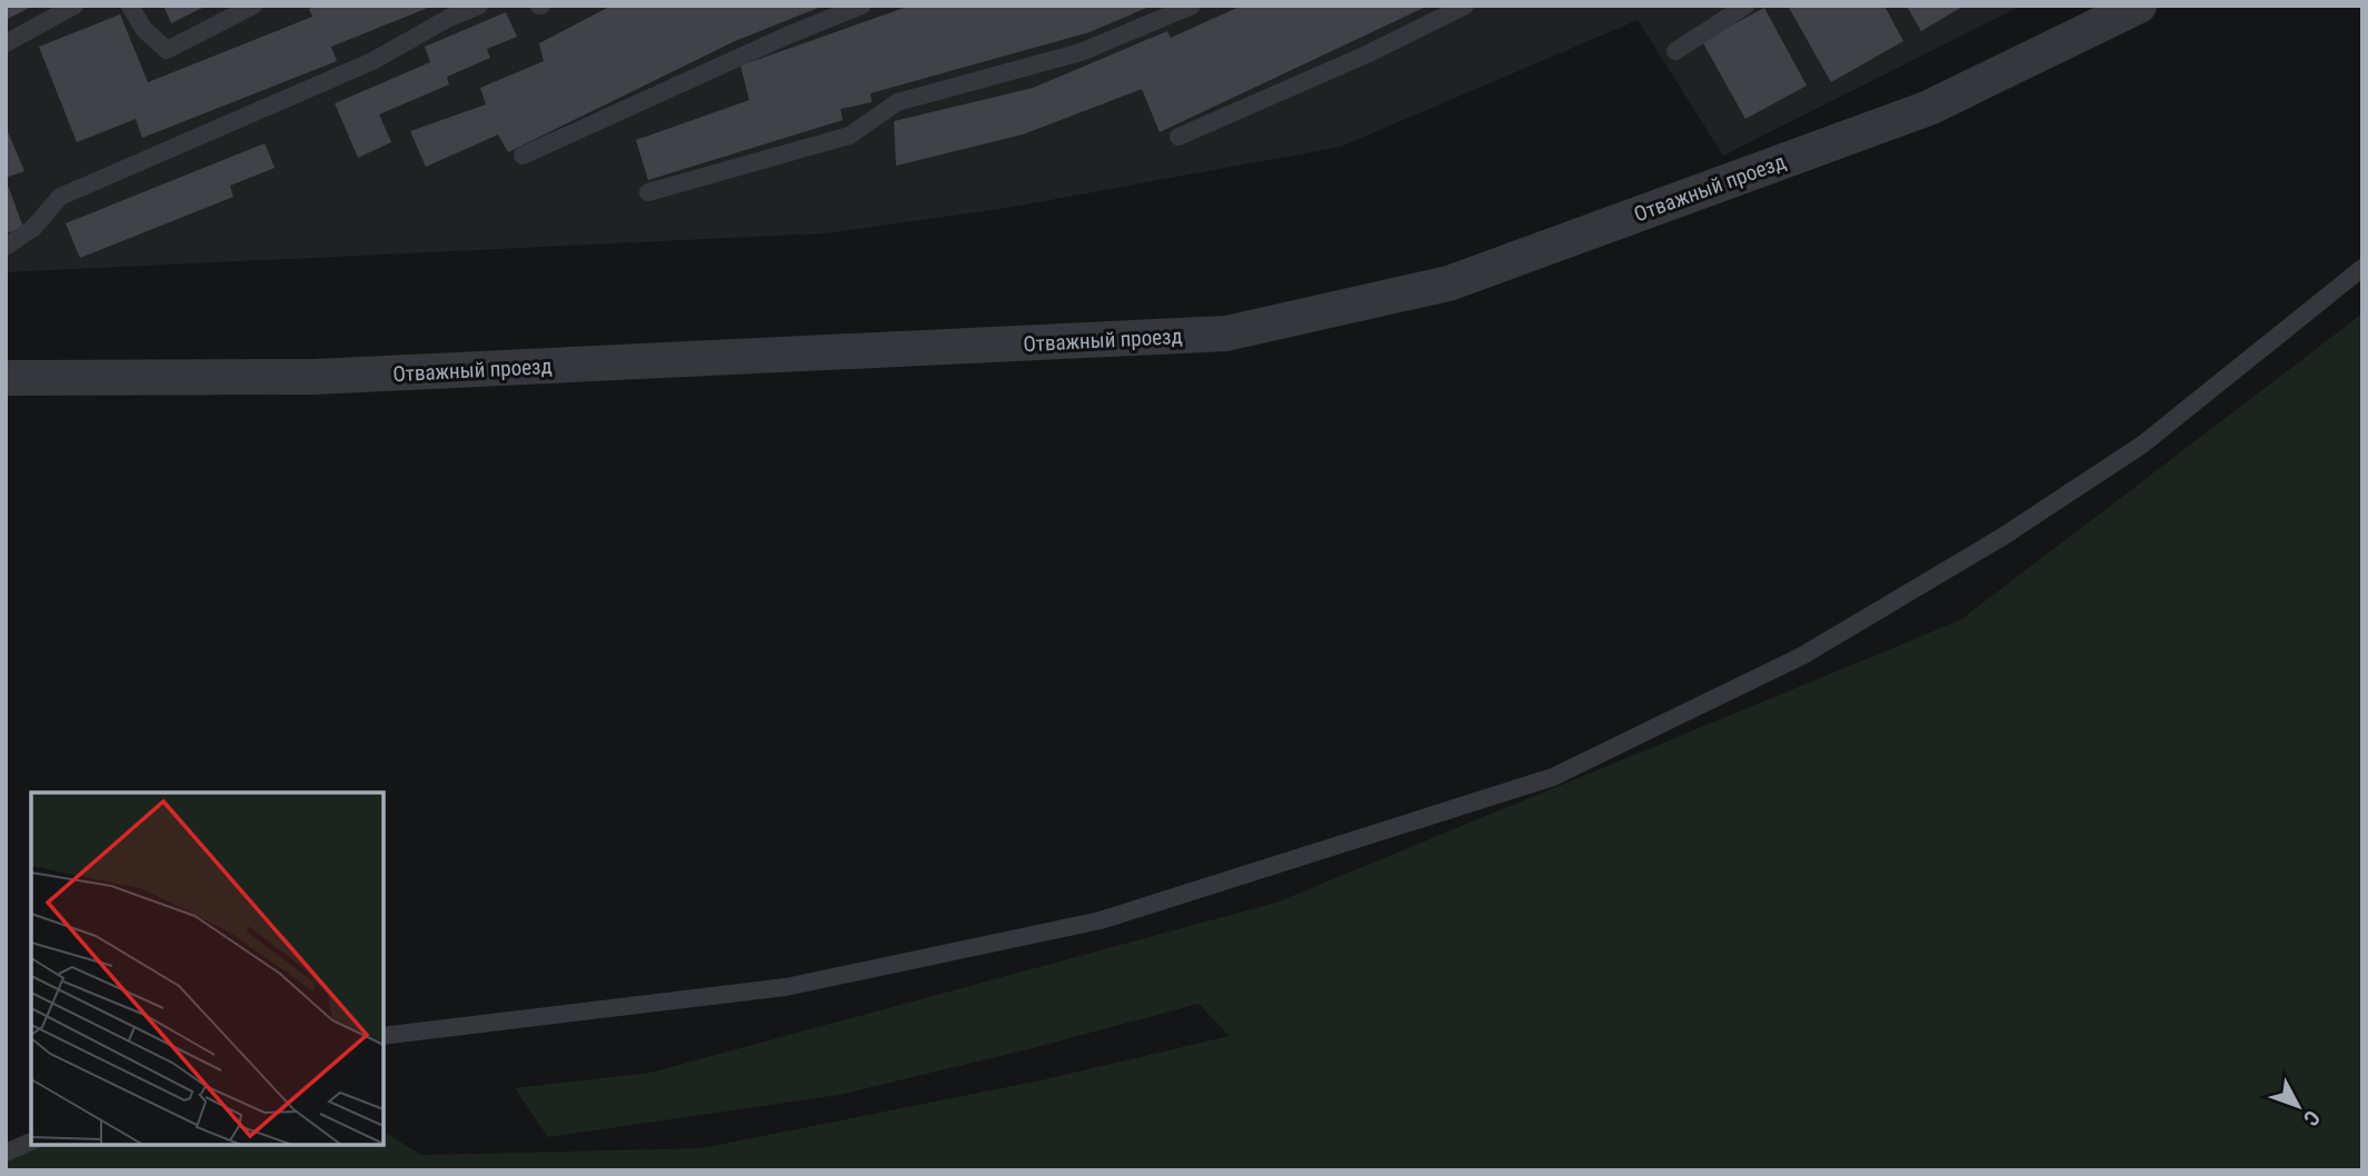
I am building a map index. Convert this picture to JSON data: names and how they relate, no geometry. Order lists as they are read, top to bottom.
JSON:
{
  "streets": {
    "street": ["Отважный проезд"]
  },
  "north": "bottom right"
}
